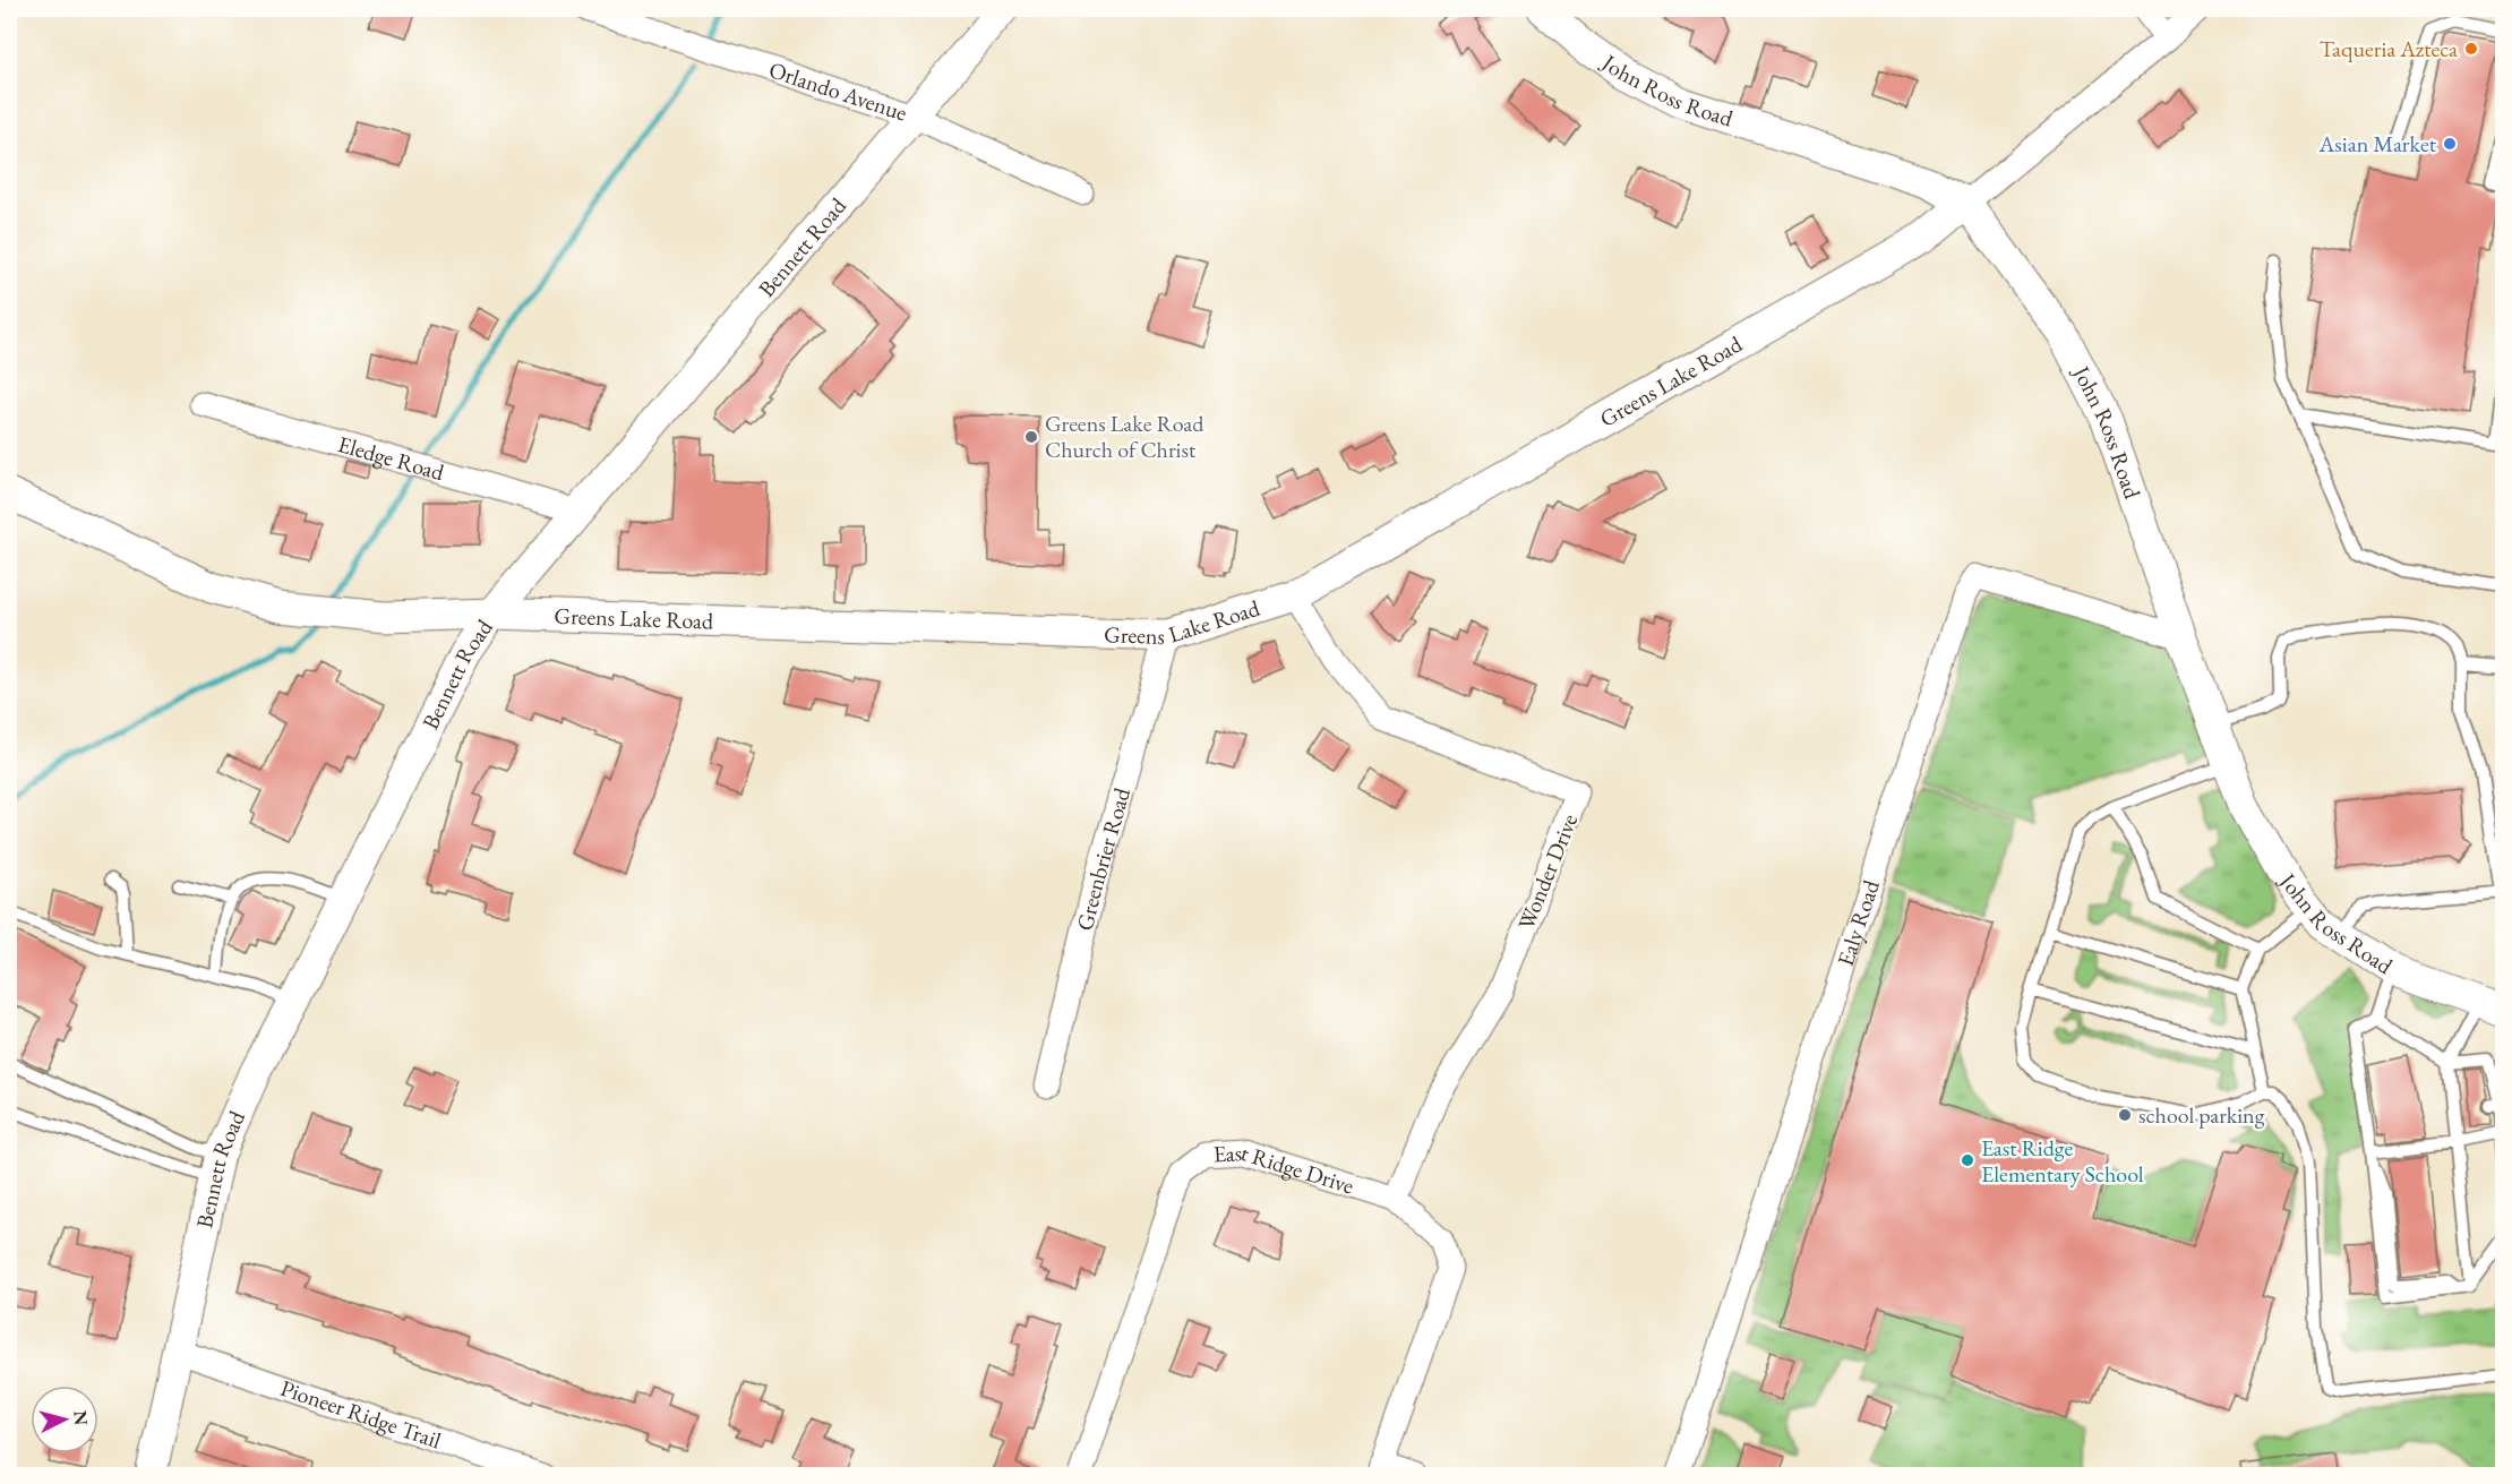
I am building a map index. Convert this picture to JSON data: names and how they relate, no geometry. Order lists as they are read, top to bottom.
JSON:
{
  "streets": {
    "street": [
      "John Ross Road",
      "Orlando Avenue",
      "Bennett Road",
      "Greens Lake Road",
      "Eledge Road",
      "Greenbrier Road",
      "Wonder Drive",
      "Ealy Road",
      "East Ridge Drive",
      "Pioneer Ridge Trail"
    ]
  },
  "crossings": [
    ["John Ross Road", "Greens Lake Road"],
    ["John Ross Road", "Ealy Road"],
    ["Orlando Avenue", "Bennett Road"],
    ["Bennett Road", "Greens Lake Road"],
    ["Bennett Road", "Eledge Road"],
    ["Bennett Road", "Pioneer Ridge Trail"],
    ["Greens Lake Road", "Greenbrier Road"],
    ["Greens Lake Road", "Wonder Drive"],
    ["Wonder Drive", "East Ridge Drive"]
  ],
  "places": [
    "Taqueria Azteca",
    "Asian Market",
    "Greens Lake Road Church of Christ",
    "school parking",
    "East Ridge Elementary School"
  ],
  "north": "right"
}
